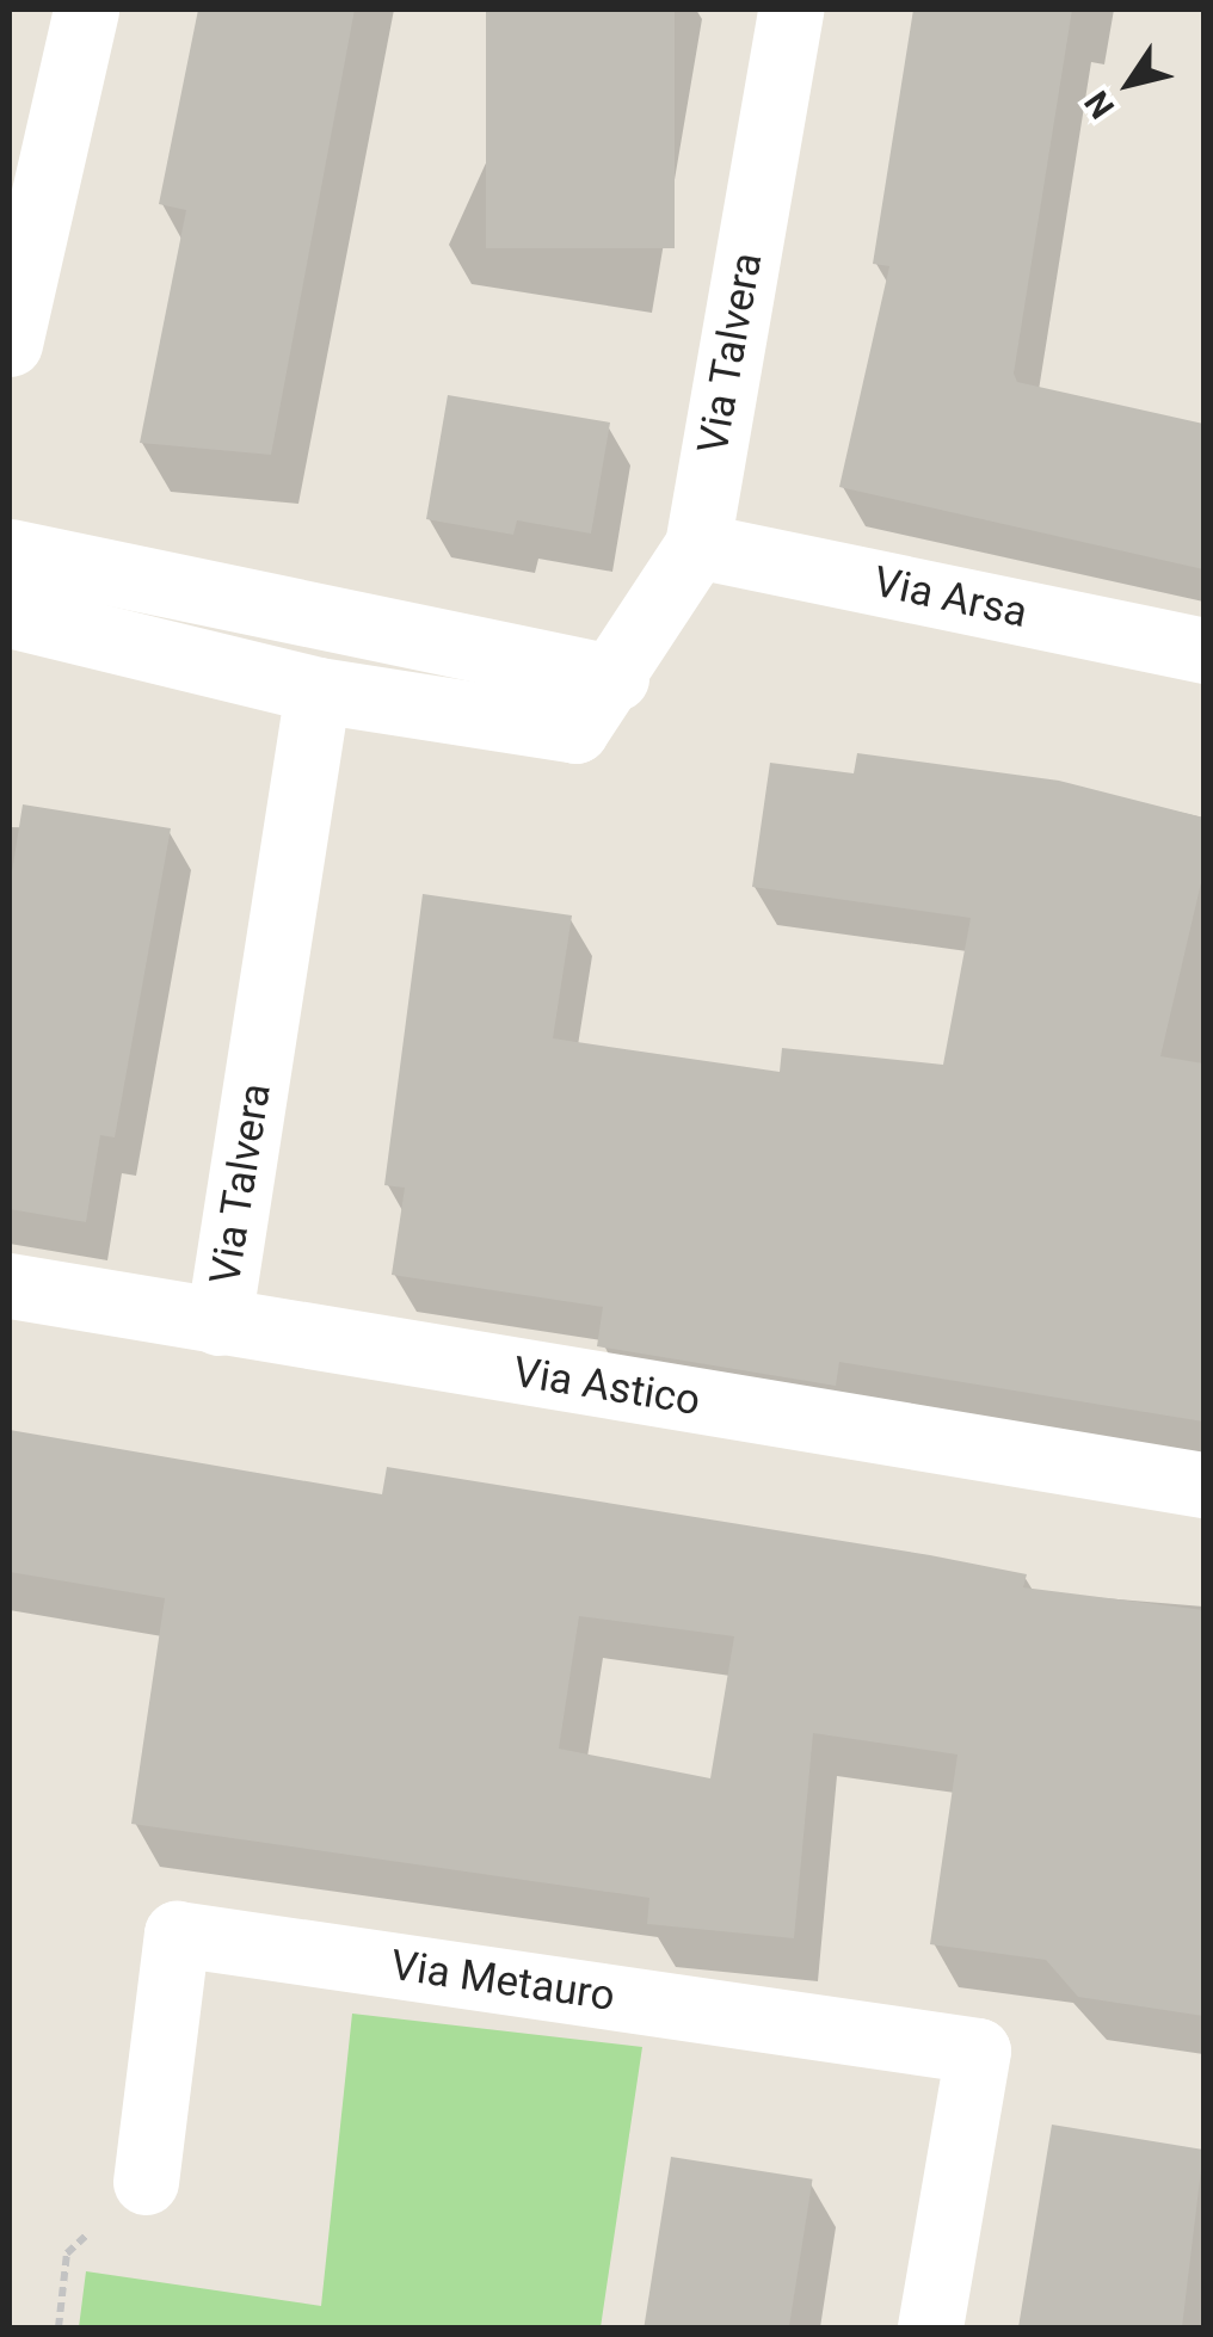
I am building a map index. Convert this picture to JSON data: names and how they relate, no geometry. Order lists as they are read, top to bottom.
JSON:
{
  "streets": {
    "street": [
      "Via Talvera",
      "Via Arsa",
      "Via Astico",
      "Via Metauro"
    ]
  },
  "crossings": [
    ["Via Talvera", "Via Arsa"],
    ["Via Talvera", "Via Astico"]
  ],
  "north": "bottom left"
}
